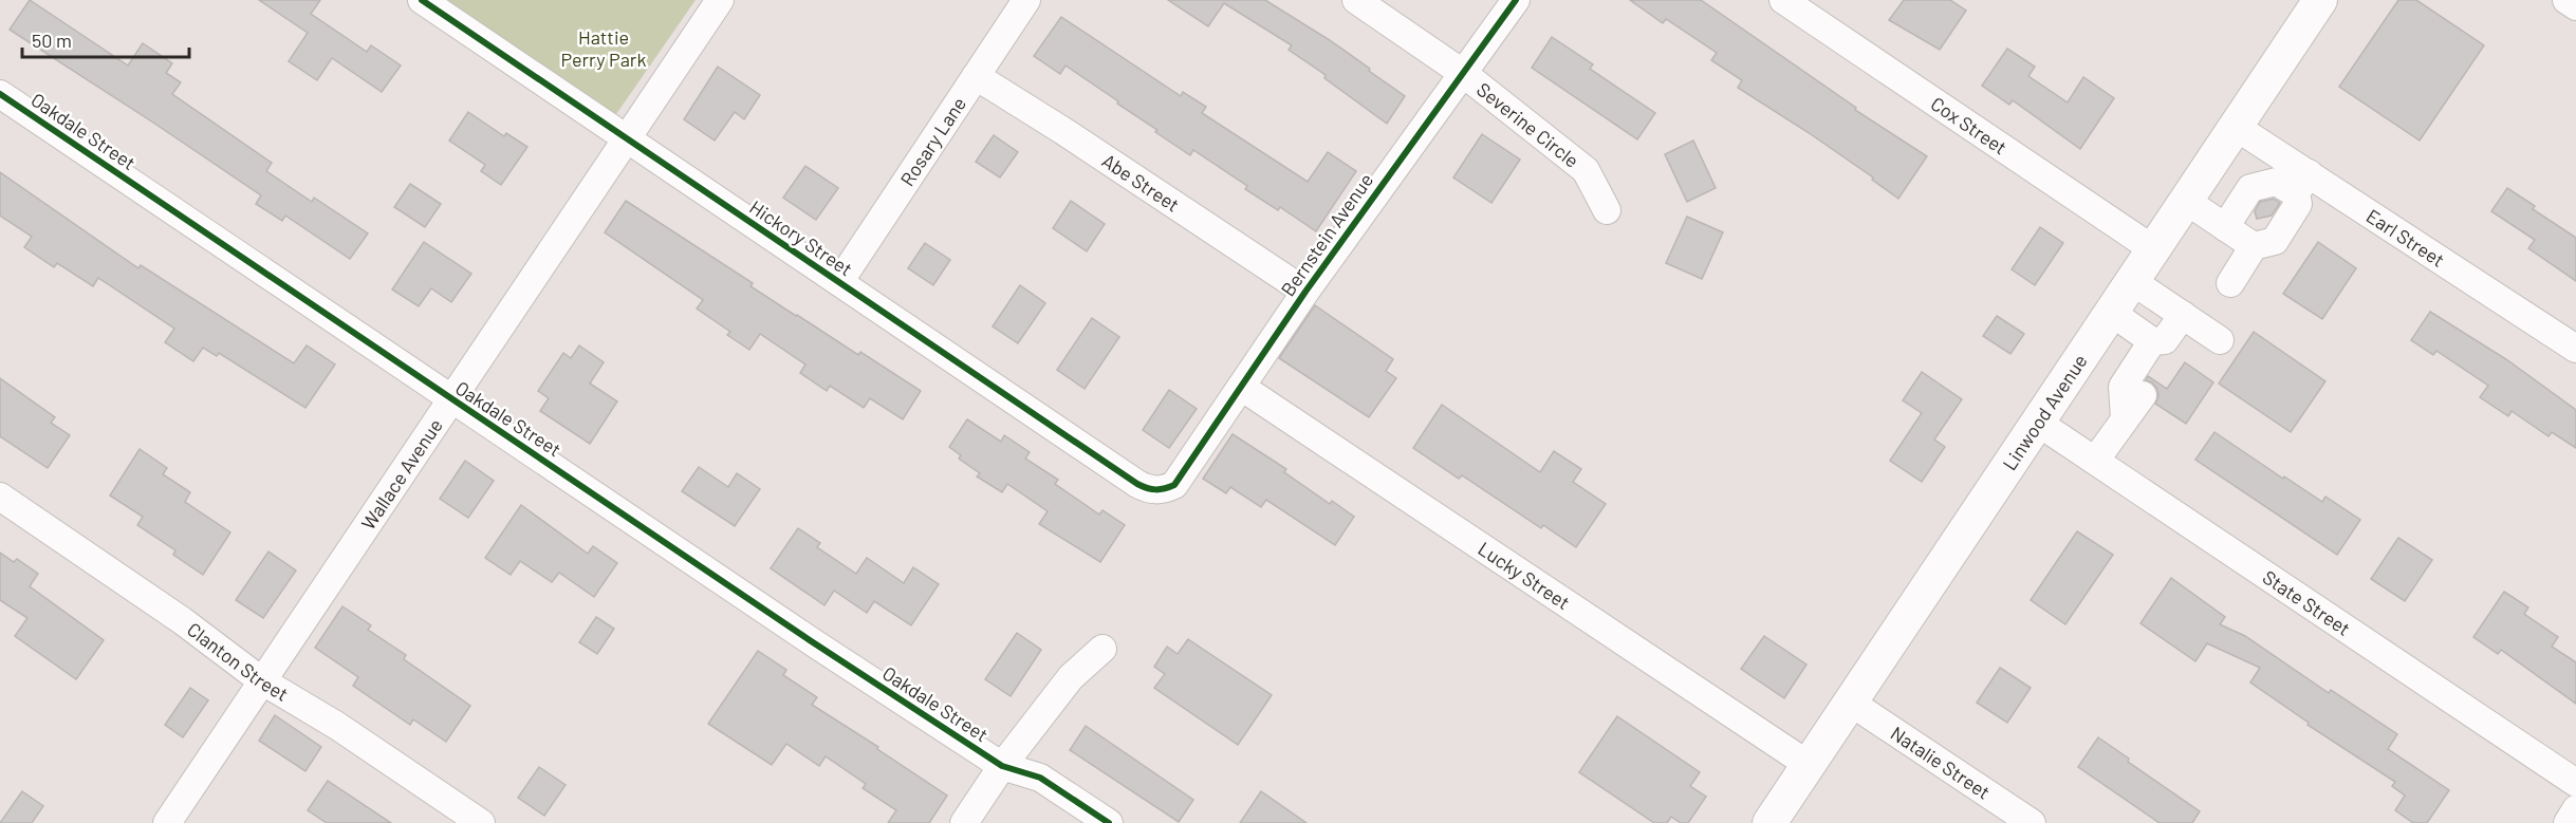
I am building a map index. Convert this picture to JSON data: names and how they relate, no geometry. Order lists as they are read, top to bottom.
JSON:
{
  "streets": {
    "main road": ["Linwood Avenue"],
    "street": [
      "Severine Circle",
      "Cox Street",
      "Oakdale Street",
      "Rosary Lane",
      "Abe Street",
      "Bernstein Avenue",
      "Hickory Street",
      "Earl Street",
      "Wallace Avenue",
      "Lucky Street",
      "State Street",
      "Clanton Street",
      "Natalie Street"
    ]
  },
  "crossings": [
    ["Severine Circle", "Bernstein Avenue"],
    ["Cox Street", "Linwood Avenue"],
    ["Oakdale Street", "Wallace Avenue"],
    ["Rosary Lane", "Abe Street"],
    ["Rosary Lane", "Hickory Street"],
    ["Abe Street", "Bernstein Avenue"],
    ["Bernstein Avenue", "Hickory Street"],
    ["Bernstein Avenue", "Lucky Street"],
    ["Hickory Street", "Wallace Avenue"],
    ["Earl Street", "Linwood Avenue"],
    ["Linwood Avenue", "Lucky Street"],
    ["Linwood Avenue", "State Street"],
    ["Linwood Avenue", "Natalie Street"],
    ["Wallace Avenue", "Clanton Street"]
  ],
  "parks": ["Hattie Perry Park"],
  "scale_bar": "50 m"
}
